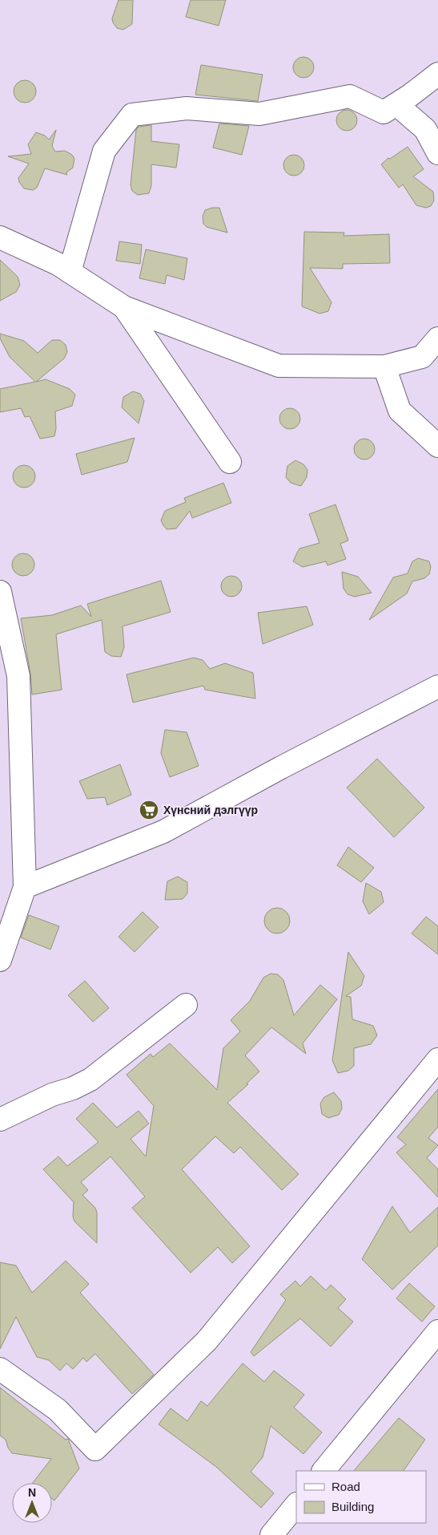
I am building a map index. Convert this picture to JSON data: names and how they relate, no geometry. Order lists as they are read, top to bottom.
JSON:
{
  "places": {
    "supermarket": ["Хүнсний дэлгүүр"]
  },
  "legend": ["Road", "Building"],
  "north": "top"
}
